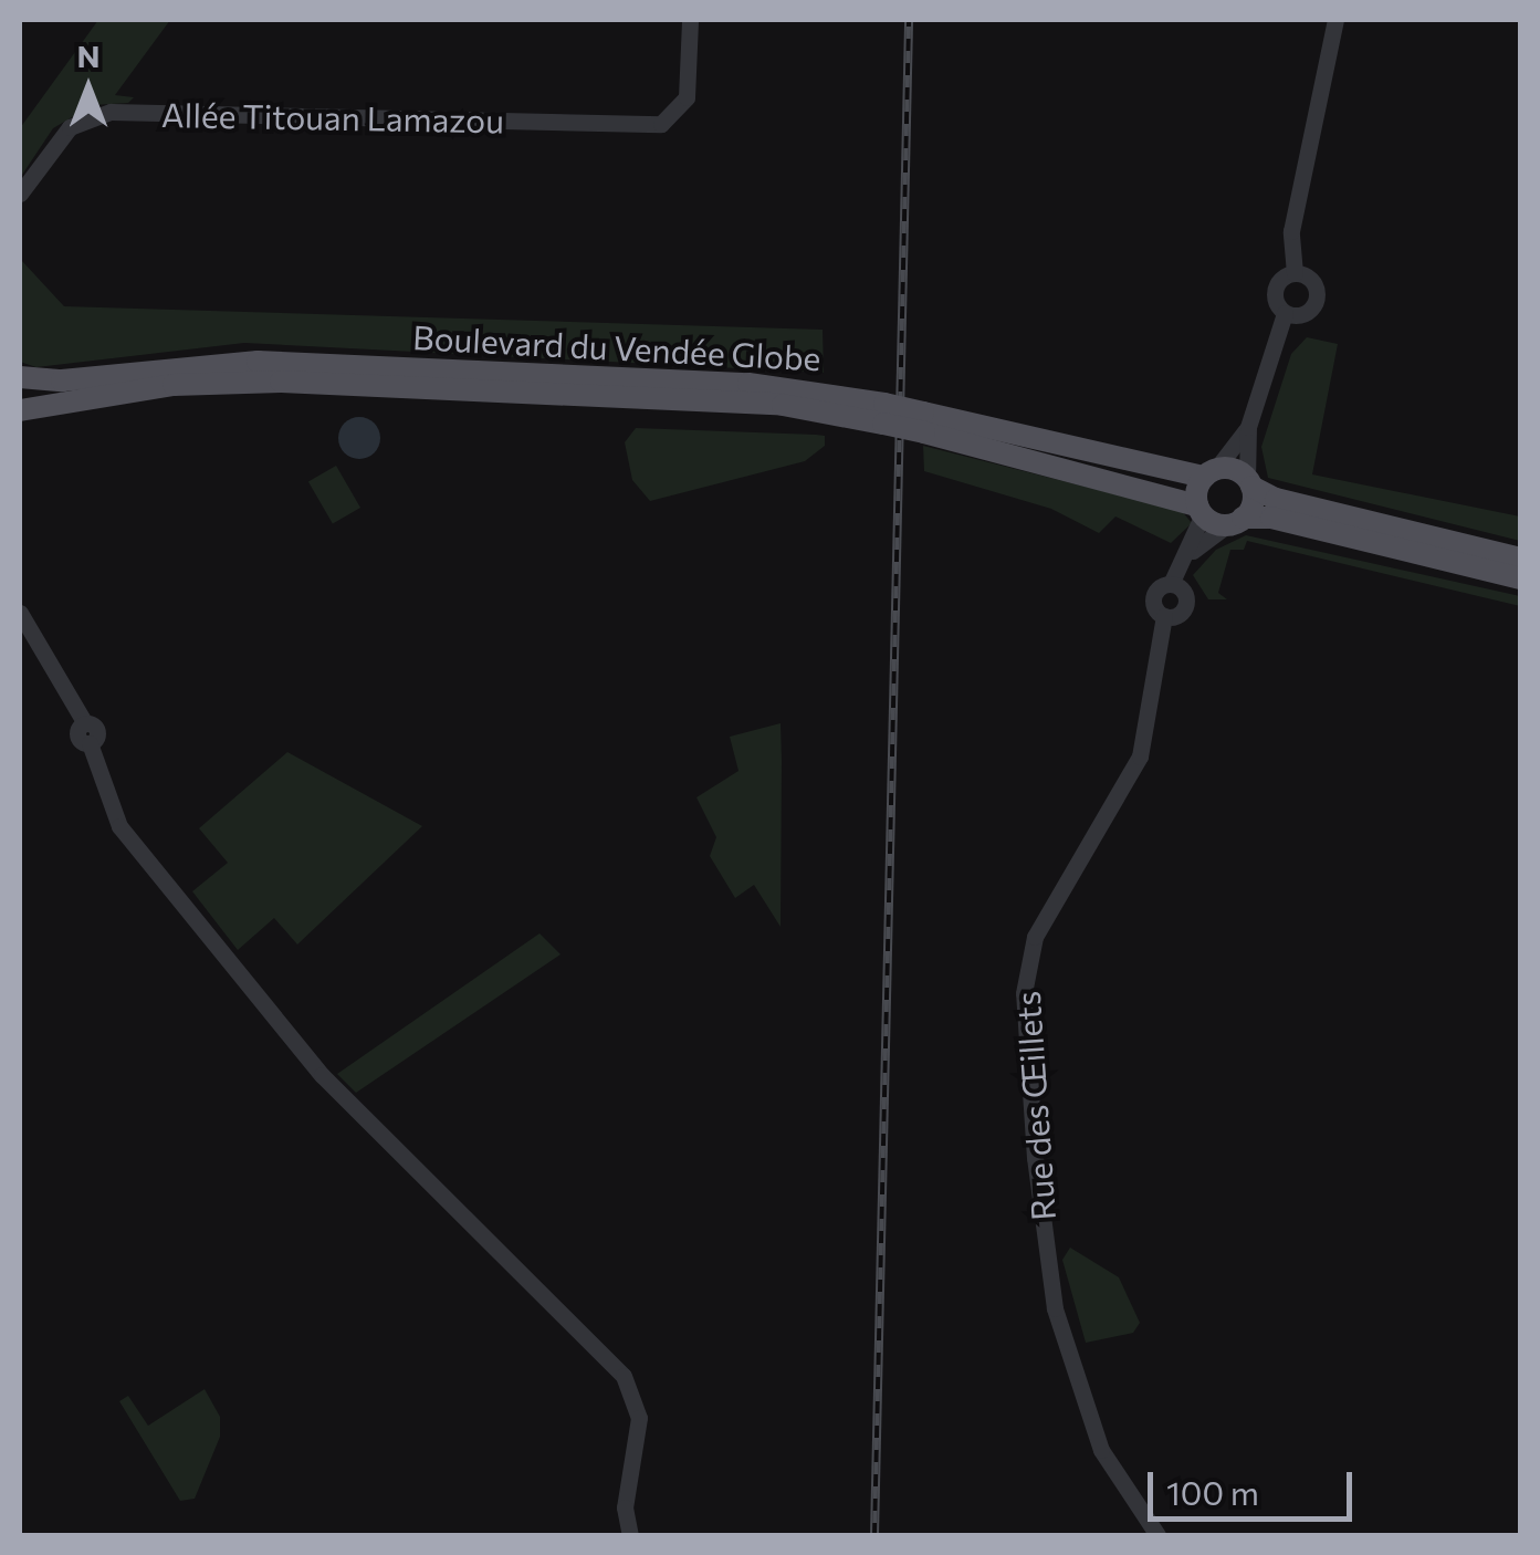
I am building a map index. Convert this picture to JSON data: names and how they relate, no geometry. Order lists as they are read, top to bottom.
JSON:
{
  "streets": {
    "main road": ["Boulevard du Vendée Globe"],
    "street": ["Allée Titouan Lamazou", "Rue des Œillets"]
  },
  "scale_bar": "100 m",
  "north": "top"
}
